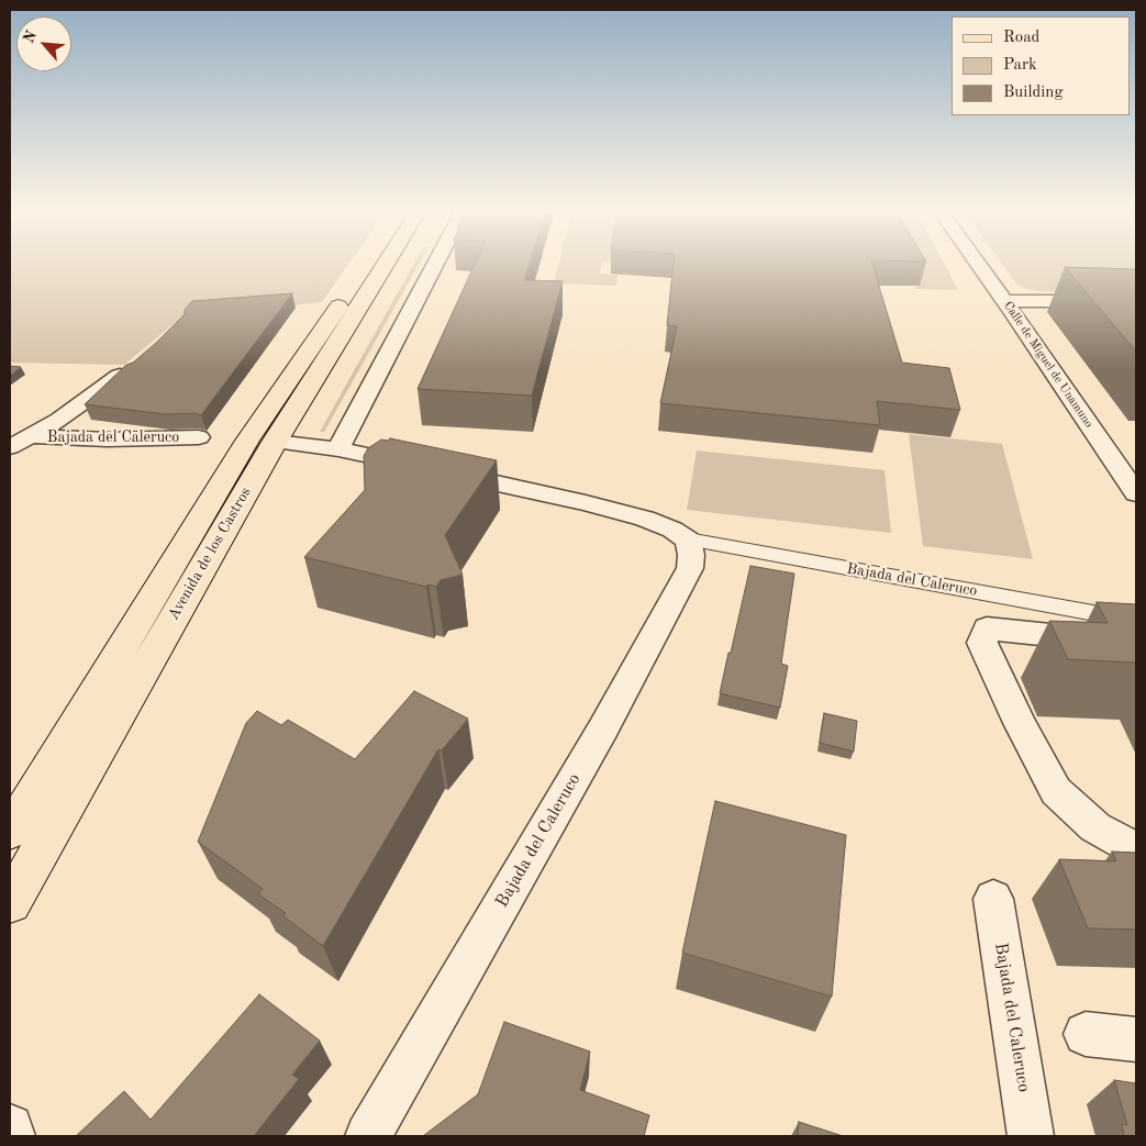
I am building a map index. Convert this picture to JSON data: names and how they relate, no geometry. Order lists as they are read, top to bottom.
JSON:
{
  "streets": {
    "main road": ["Avenida de los Castros"],
    "street": ["Calle de Miguel de Unamuno", "Bajada del Caleruco"]
  },
  "crossings": [
    ["Bajada del Caleruco", "Avenida de los Castros"]
  ],
  "legend": ["Road", "Park", "Building"],
  "north": "top left"
}
